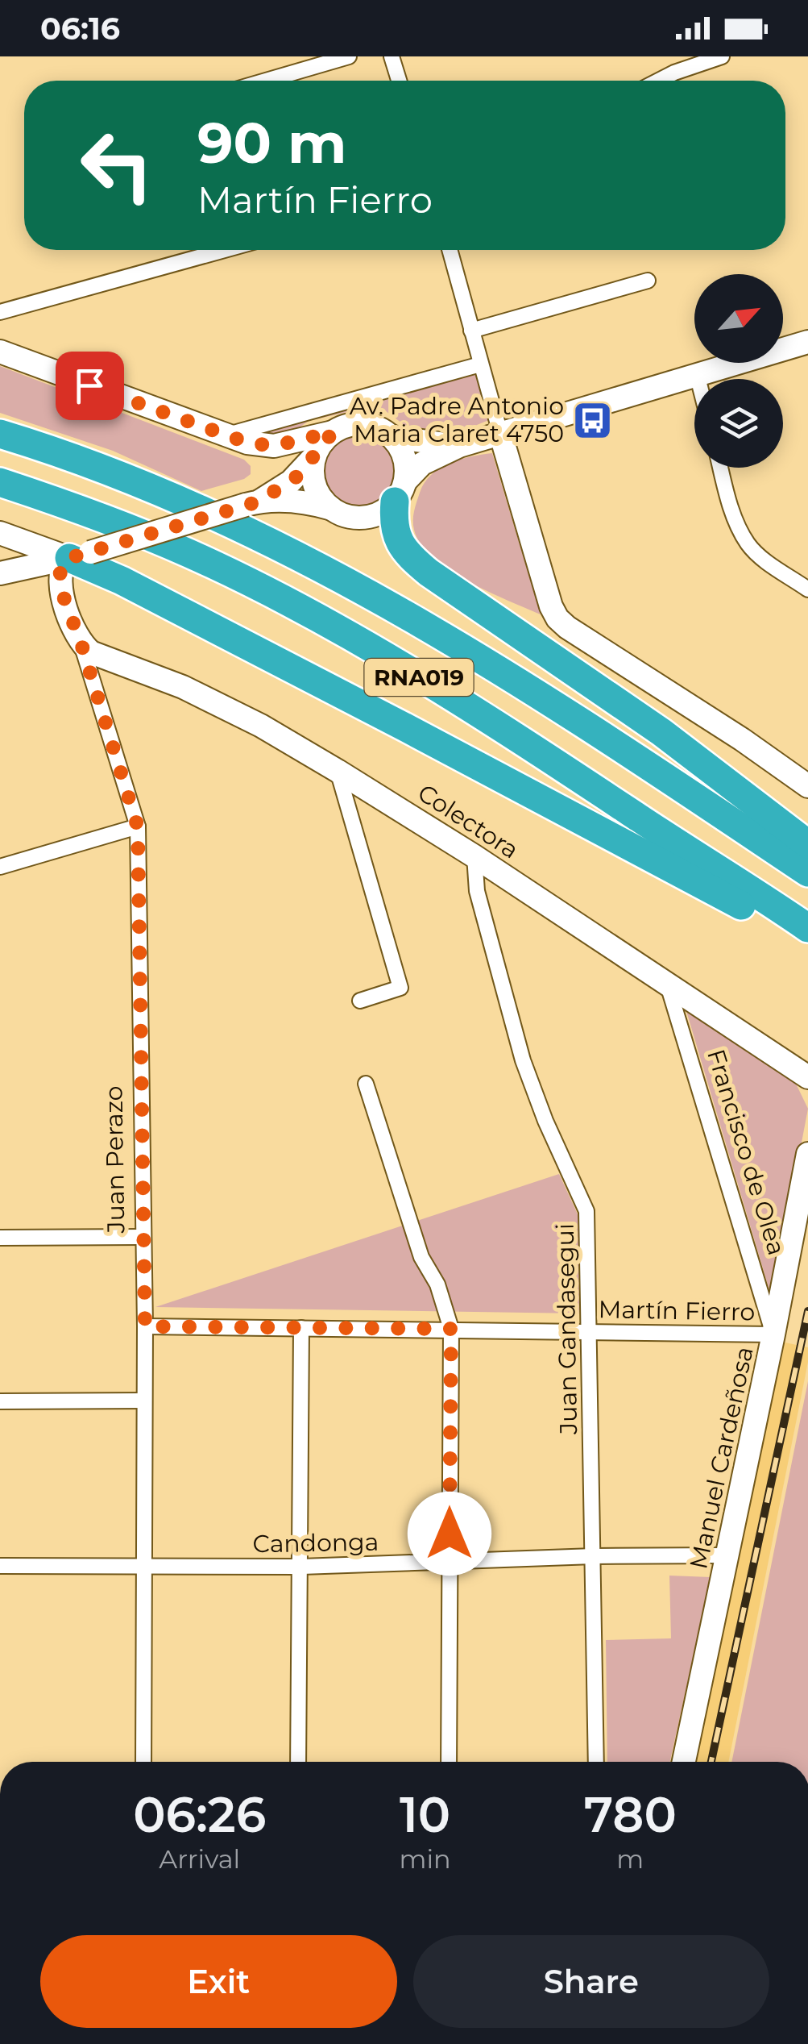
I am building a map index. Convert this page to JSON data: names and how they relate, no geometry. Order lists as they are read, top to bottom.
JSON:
{
  "streets": {
    "highway": ["RNA019"],
    "main road": ["Colectora", "Juan Perazo", "Manuel Cardeñosa"],
    "street": [
      "Francisco de Olea",
      "Martín Fierro",
      "Juan Gandasegui",
      "Candonga"
    ]
  },
  "crossings": [
    ["Colectora", "Francisco de Olea"],
    ["Colectora", "Juan Perazo"],
    ["Colectora", "Juan Gandasegui"],
    ["Francisco de Olea", "Martín Fierro"],
    ["Francisco de Olea", "Manuel Cardeñosa"],
    ["Juan Perazo", "Martín Fierro"],
    ["Juan Perazo", "Candonga"],
    ["Martín Fierro", "Juan Gandasegui"],
    ["Martín Fierro", "Manuel Cardeñosa"],
    ["Juan Gandasegui", "Candonga"],
    ["Manuel Cardeñosa", "Candonga"]
  ],
  "places": {
    "bus stop": ["Av. Padre Antonio Maria Claret 4750"]
  },
  "north": "top right",
  "page": {
    "status": "06:16",
    "turn": ["90 m", "Martín Fierro"],
    "eta": [
      "06:26",
      "Arrival",
      "10",
      "min",
      "780",
      "m"
    ],
    "buttons": ["Exit", "Share"]
  }
}
